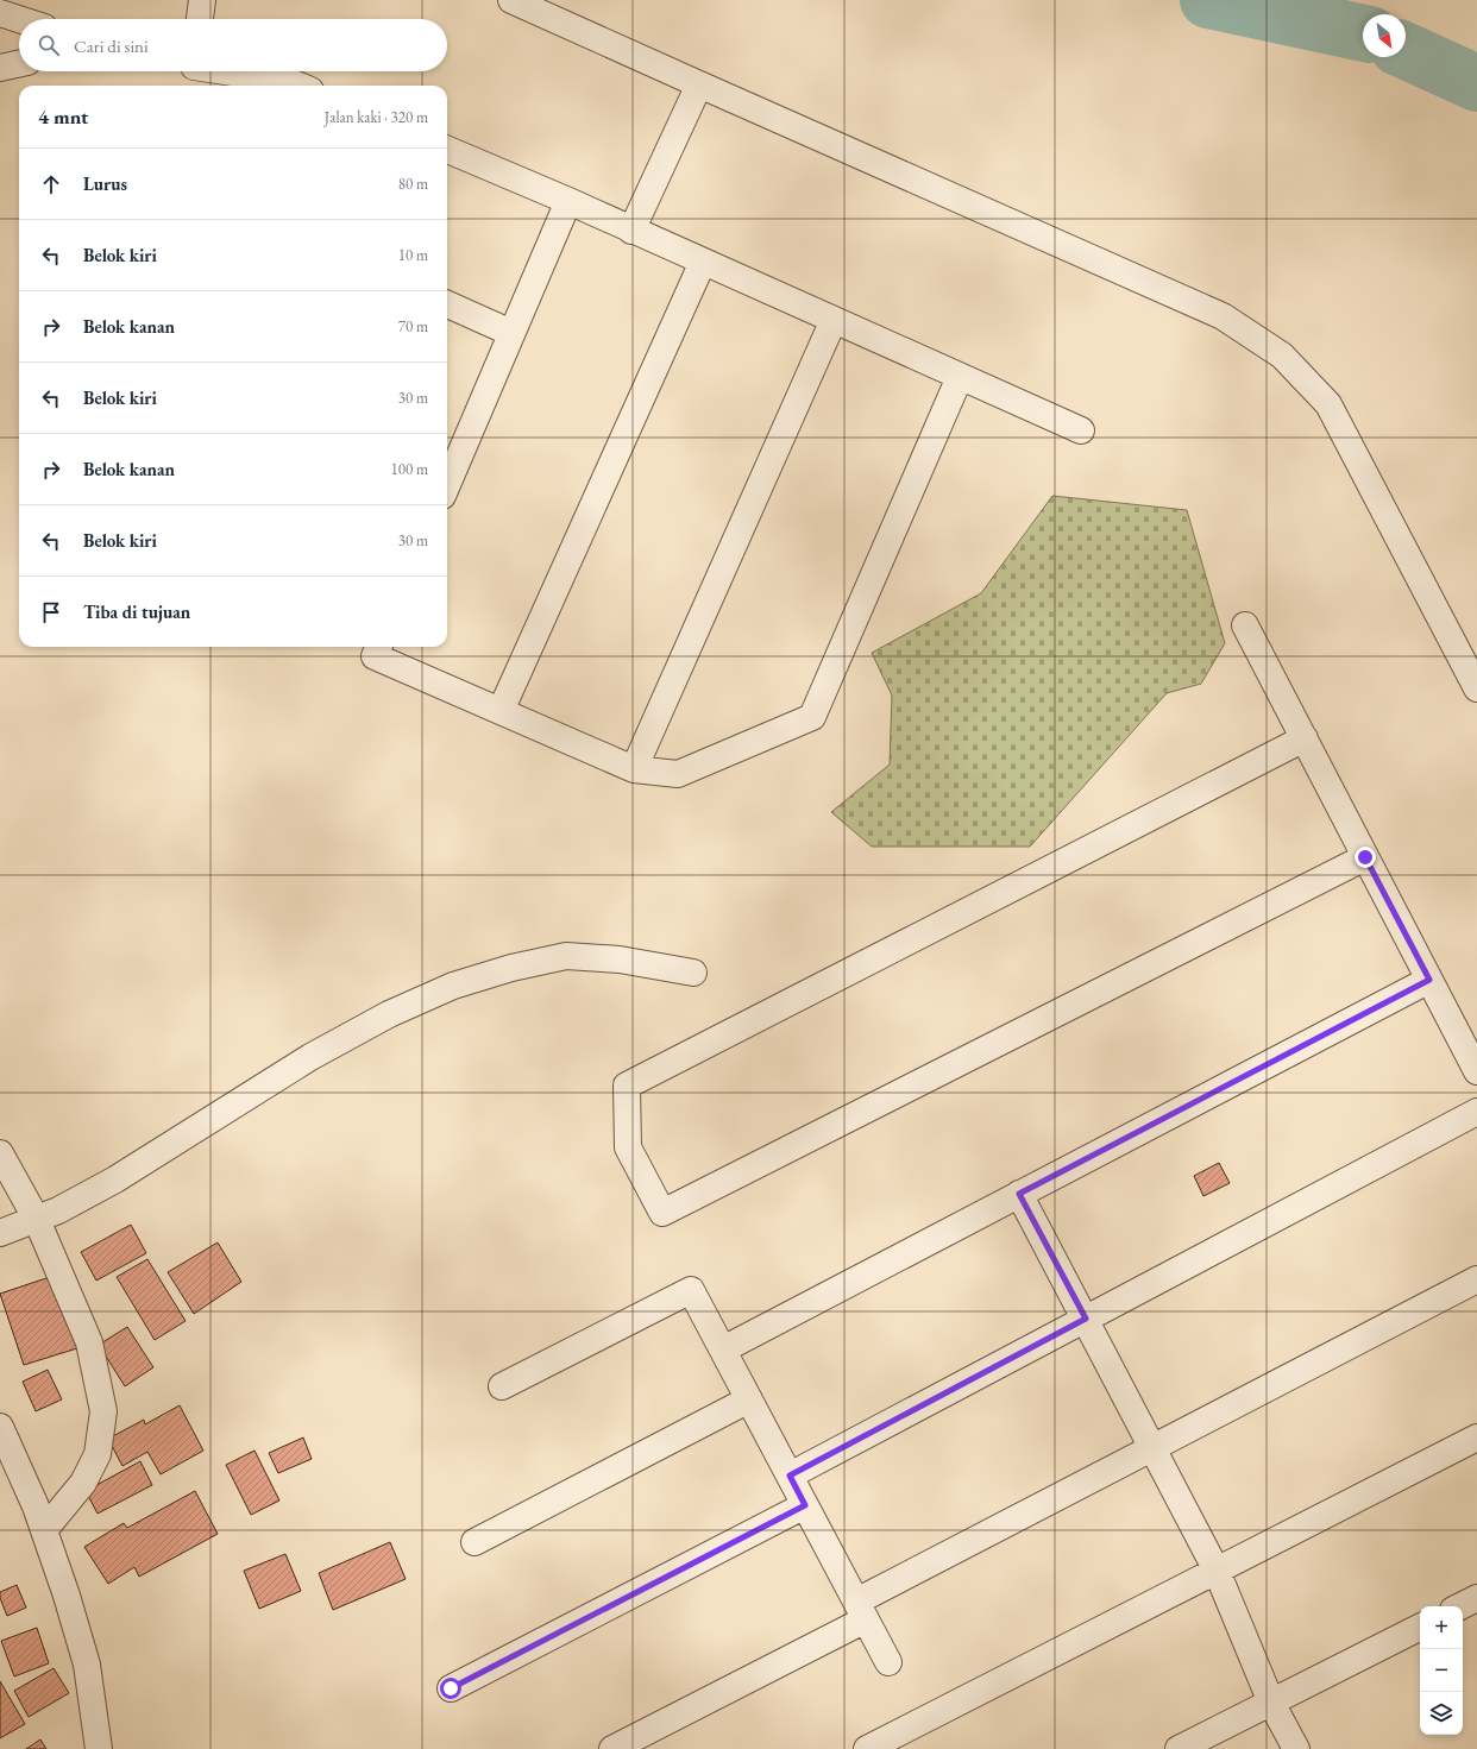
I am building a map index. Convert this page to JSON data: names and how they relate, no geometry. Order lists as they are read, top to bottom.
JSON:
{
  "north": "bottom right",
  "page": {
    "search": "Cari di sini",
    "heading": ["4 mnt", "Jalan kaki · 320 m"],
    "list": [
      ["Lurus", "80 m"],
      ["Belok kiri", "10 m"],
      ["Belok kanan", "70 m"],
      ["Belok kiri", "30 m"],
      ["Belok kanan", "100 m"],
      ["Belok kiri", "30 m"],
      "Tiba di tujuan"
    ],
    "map_buttons": ["+", "−"]
  }
}
